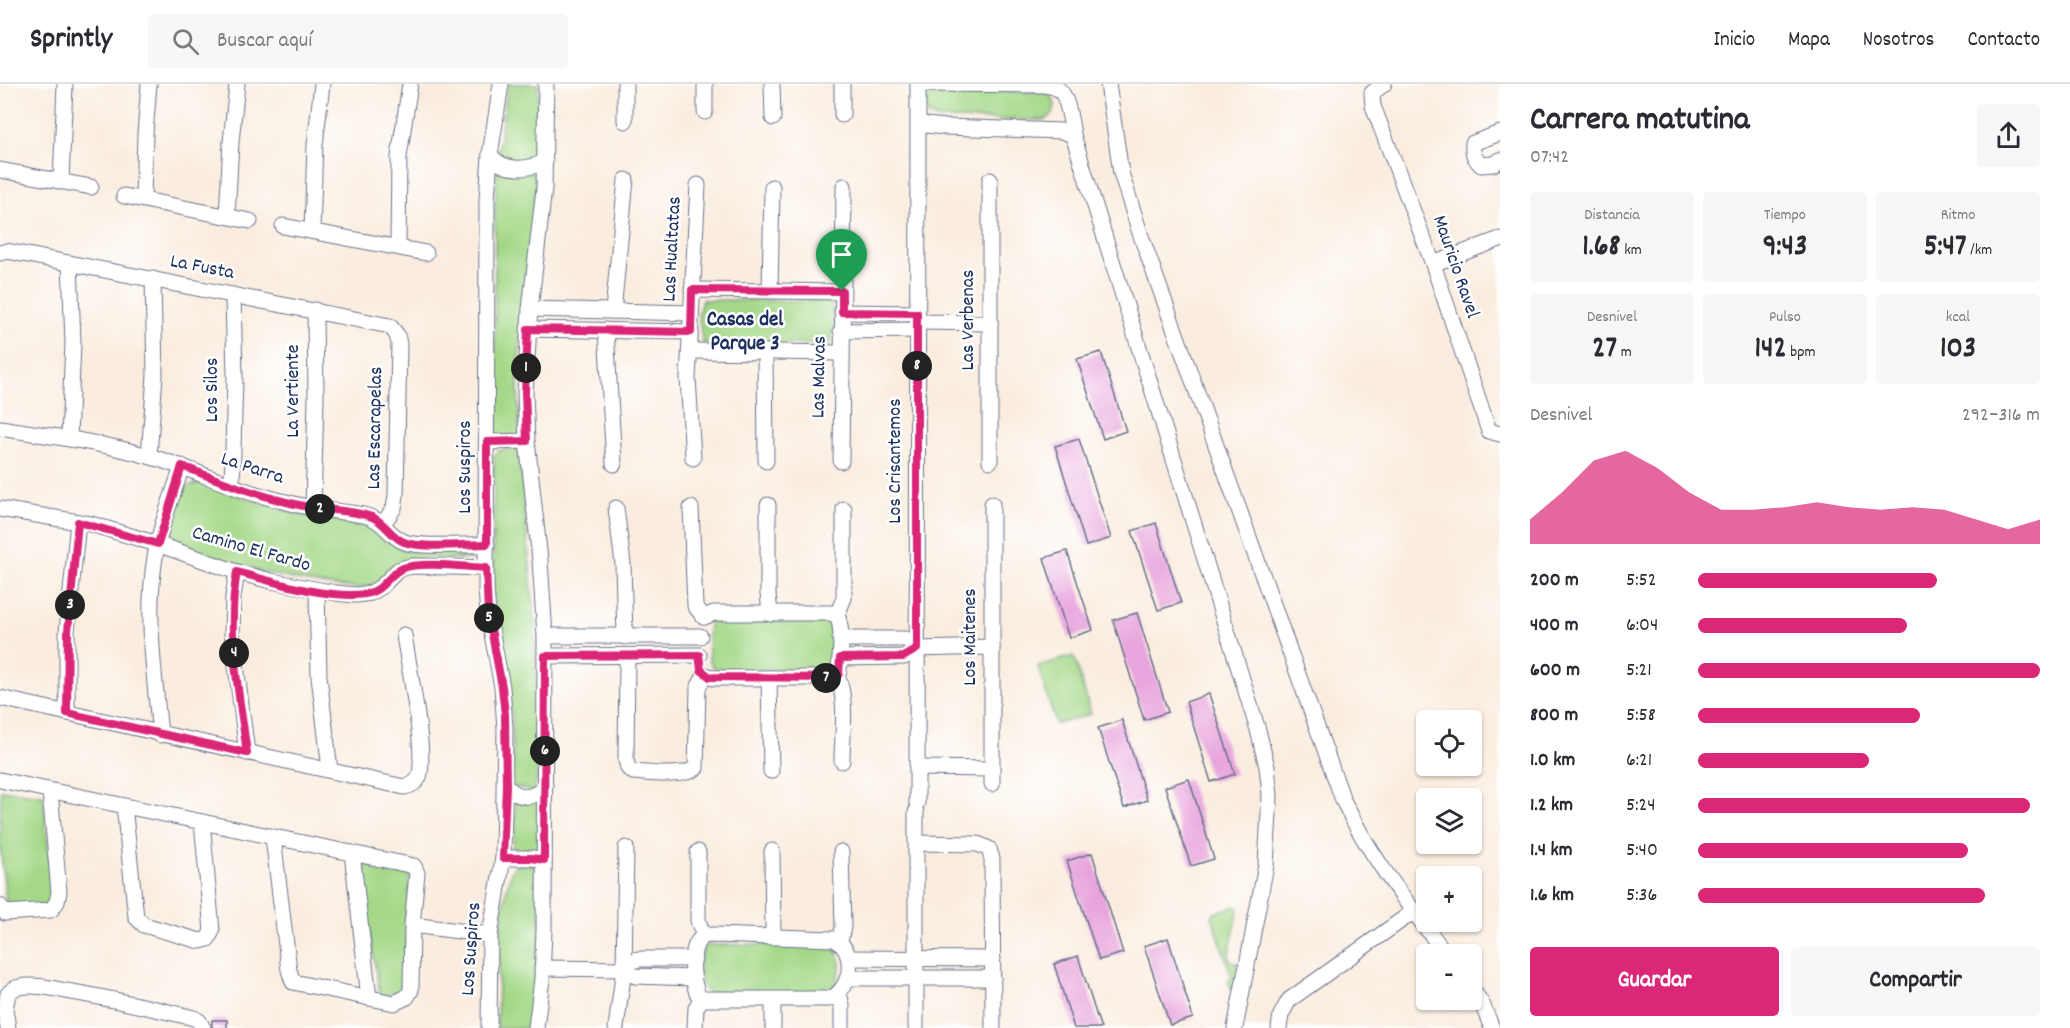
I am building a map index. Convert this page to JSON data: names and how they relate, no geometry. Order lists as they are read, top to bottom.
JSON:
{
  "streets": {
    "street": [
      "Las Hualtatas",
      "Mauricio Ravel",
      "La Fusta",
      "Las Verbenas",
      "Las Malvas",
      "Los Silos",
      "La Vertiente",
      "Las Escarapelas",
      "Los Crisantemos",
      "Los Suspiros",
      "La Parra",
      "Camino El Fardo",
      "Los Maitenes"
    ]
  },
  "crossings": [
    ["La Fusta", "Los Silos"],
    ["La Fusta", "La Vertiente"],
    ["La Fusta", "Las Escarapelas"],
    ["Los Silos", "La Parra"],
    ["La Vertiente", "La Parra"],
    ["Las Escarapelas", "La Parra"],
    ["Los Crisantemos", "Los Maitenes"],
    ["Los Suspiros", "La Parra"],
    ["Los Suspiros", "Camino El Fardo"]
  ],
  "districts": ["Casas del Parque 3"],
  "page": {
    "header": "Sprintly",
    "search": "Buscar aquí",
    "nav": [
      "Inicio",
      "Mapa",
      "Nosotros",
      "Contacto"
    ],
    "heading": ["Carrera matutina", "07:42"],
    "stats": [
      ["Distancia", "1.68 km"],
      ["Tiempo", "9:43"],
      ["Ritmo", "5:47 /km"],
      ["Desnivel", "27 m"],
      ["Pulso", "142 bpm"],
      ["kcal", "103"]
    ],
    "pins": [
      "8",
      "1",
      "2",
      "3",
      "5",
      "4",
      "7",
      "6"
    ],
    "chart": ["Desnivel", "292–316 m"],
    "list": [
      {
        "name": "200 m",
        "note": "5:52"
      },
      {
        "name": "400 m",
        "note": "6:04"
      },
      {
        "name": "600 m",
        "note": "5:21"
      },
      {
        "name": "800 m",
        "note": "5:58"
      },
      {
        "name": "1.0 km",
        "note": "6:21"
      },
      {
        "name": "1.2 km",
        "note": "5:24"
      },
      {
        "name": "1.4 km",
        "note": "5:40"
      },
      {
        "name": "1.6 km",
        "note": "5:36"
      }
    ],
    "map_buttons": ["+", "−"],
    "buttons": ["Guardar", "Compartir"]
  }
}
